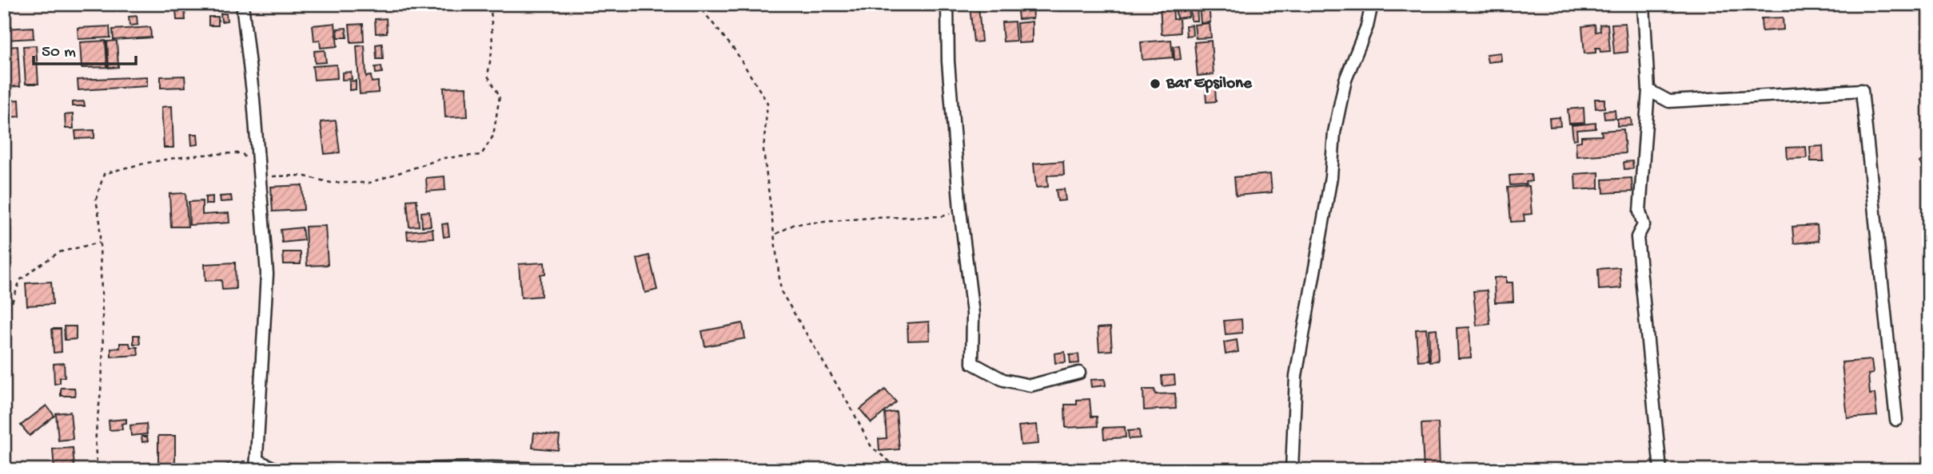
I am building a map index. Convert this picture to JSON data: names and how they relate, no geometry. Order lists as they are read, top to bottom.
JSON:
{
  "places": ["Bar Epsilone"],
  "scale_bar": "50 m"
}
